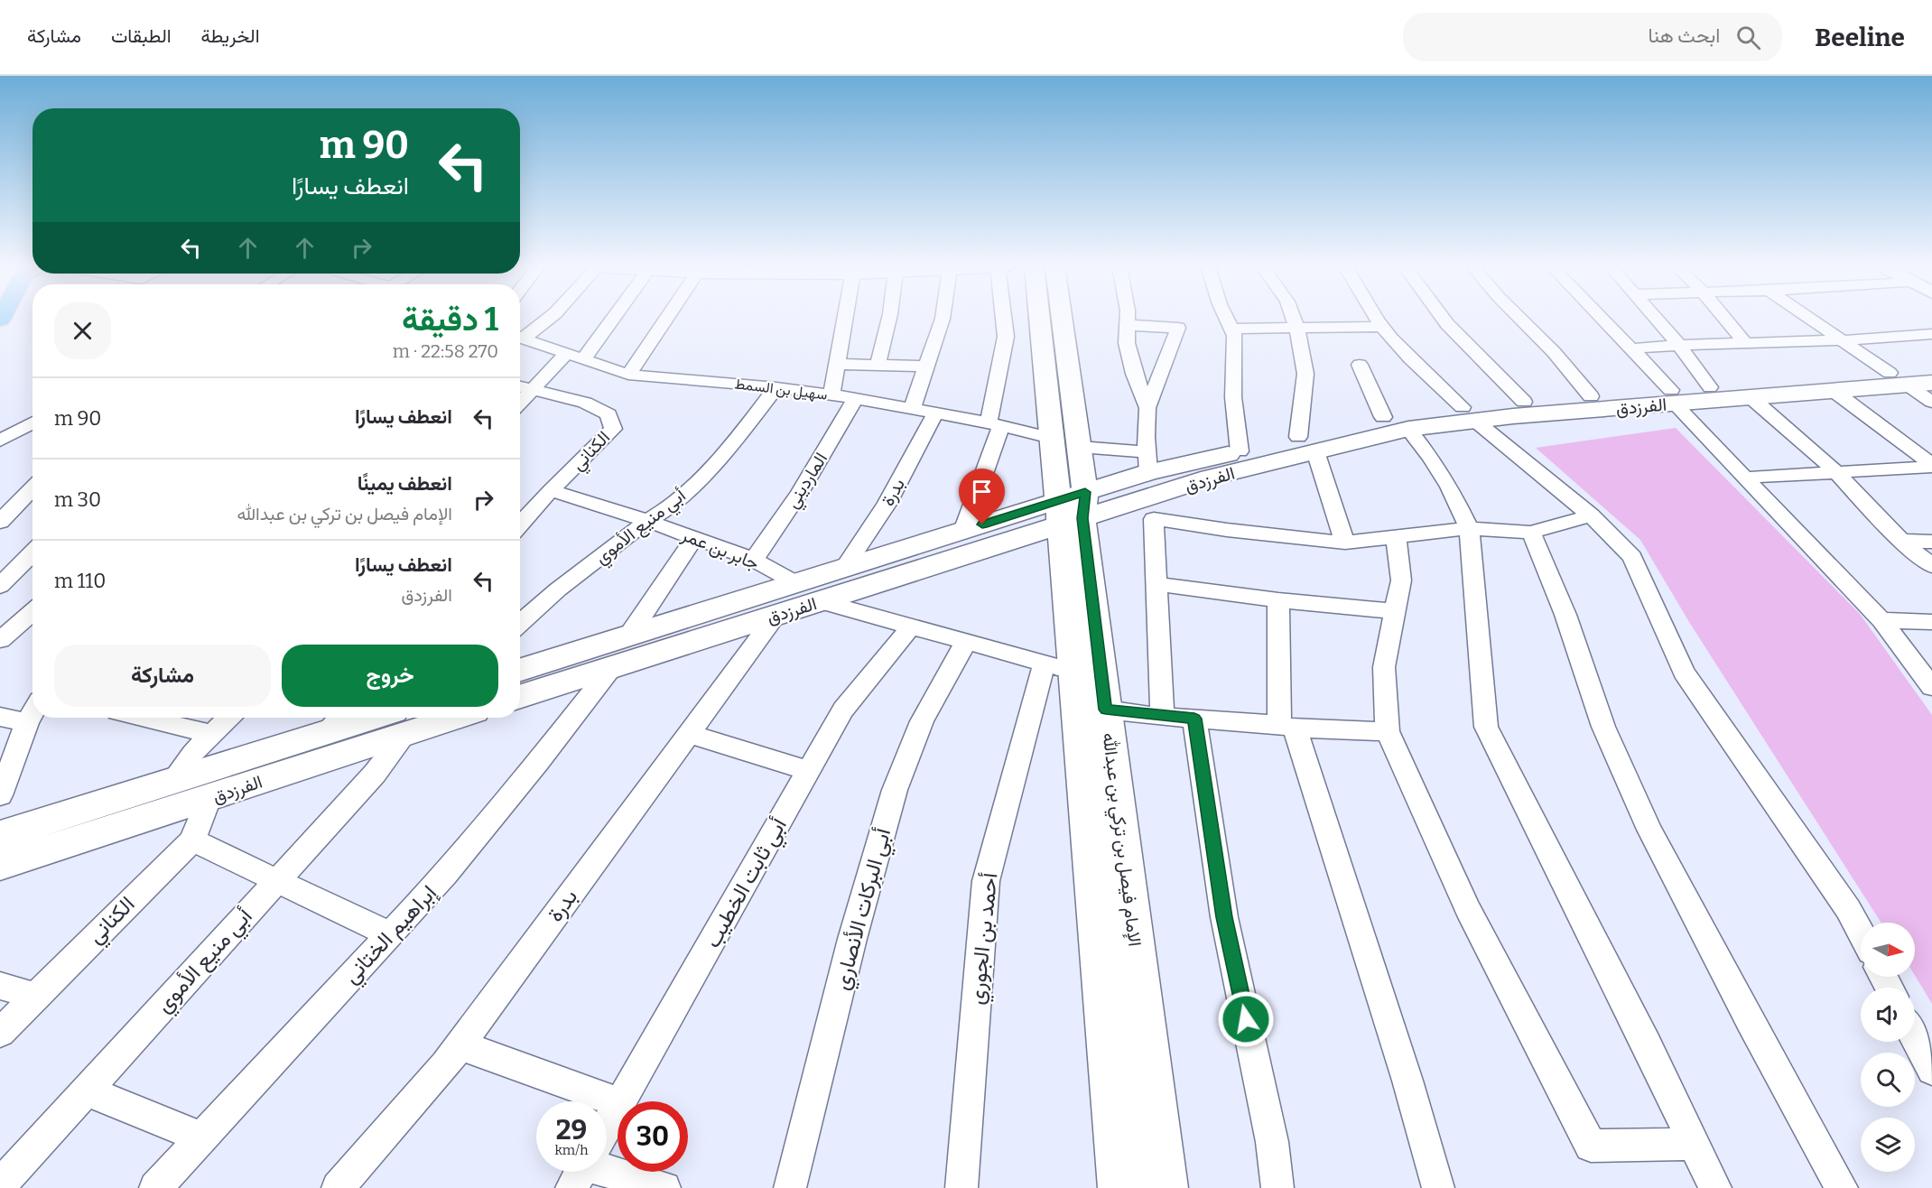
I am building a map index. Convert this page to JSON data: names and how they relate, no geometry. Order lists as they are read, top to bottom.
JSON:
{
  "streets": {
    "main road": ["الفرزدق", "الإمام فيصل بن تركي بن عبدالله"],
    "street": [
      "سهيل بن السمط",
      "الكناني",
      "المارديني",
      "بدرة",
      "أبي منيع الأموي",
      "جابر بن عمر",
      "أبي ثابت الخطيب",
      "أبي البركات الأنصاري",
      "إبراهيم الختاني",
      "أحمد بن الجوري"
    ]
  },
  "crossings": [
    ["سهيل بن السمط", "الفرزدق"],
    ["سهيل بن السمط", "المارديني"],
    ["سهيل بن السمط", "بدرة"],
    ["سهيل بن السمط", "أبي منيع الأموي"],
    ["سهيل بن السمط", "الإمام فيصل بن تركي بن عبدالله"],
    ["الفرزدق", "الكناني"],
    ["الفرزدق", "بدرة"],
    ["الفرزدق", "أبي منيع الأموي"],
    ["الفرزدق", "جابر بن عمر"],
    ["الفرزدق", "الإمام فيصل بن تركي بن عبدالله"],
    ["الفرزدق", "إبراهيم الختاني"],
    ["الكناني", "جابر بن عمر"],
    ["المارديني", "جابر بن عمر"],
    ["أبي منيع الأموي", "جابر بن عمر"],
    ["الإمام فيصل بن تركي بن عبدالله", "أحمد بن الجوري"]
  ],
  "north": "right",
  "page": {
    "header": "Beeline",
    "search": "ابحث هنا",
    "nav": ["الخريطة", "الطبقات", "مشاركة"],
    "turn": ["90 m", "انعطف يسارًا"],
    "heading": ["1 دقيقة", "270 m · 22:58"],
    "list": [
      {
        "name": "انعطف يسارًا",
        "value": "90 m"
      },
      {
        "name": "انعطف يمينًا",
        "note": "الإمام فيصل بن تركي بن عبدالله",
        "value": "30 m"
      },
      {
        "name": "انعطف يسارًا",
        "note": "الفرزدق",
        "value": "110 m"
      }
    ],
    "buttons": ["خروج", "مشاركة"],
    "speed": "29 km/h",
    "limit": "30"
  }
}
